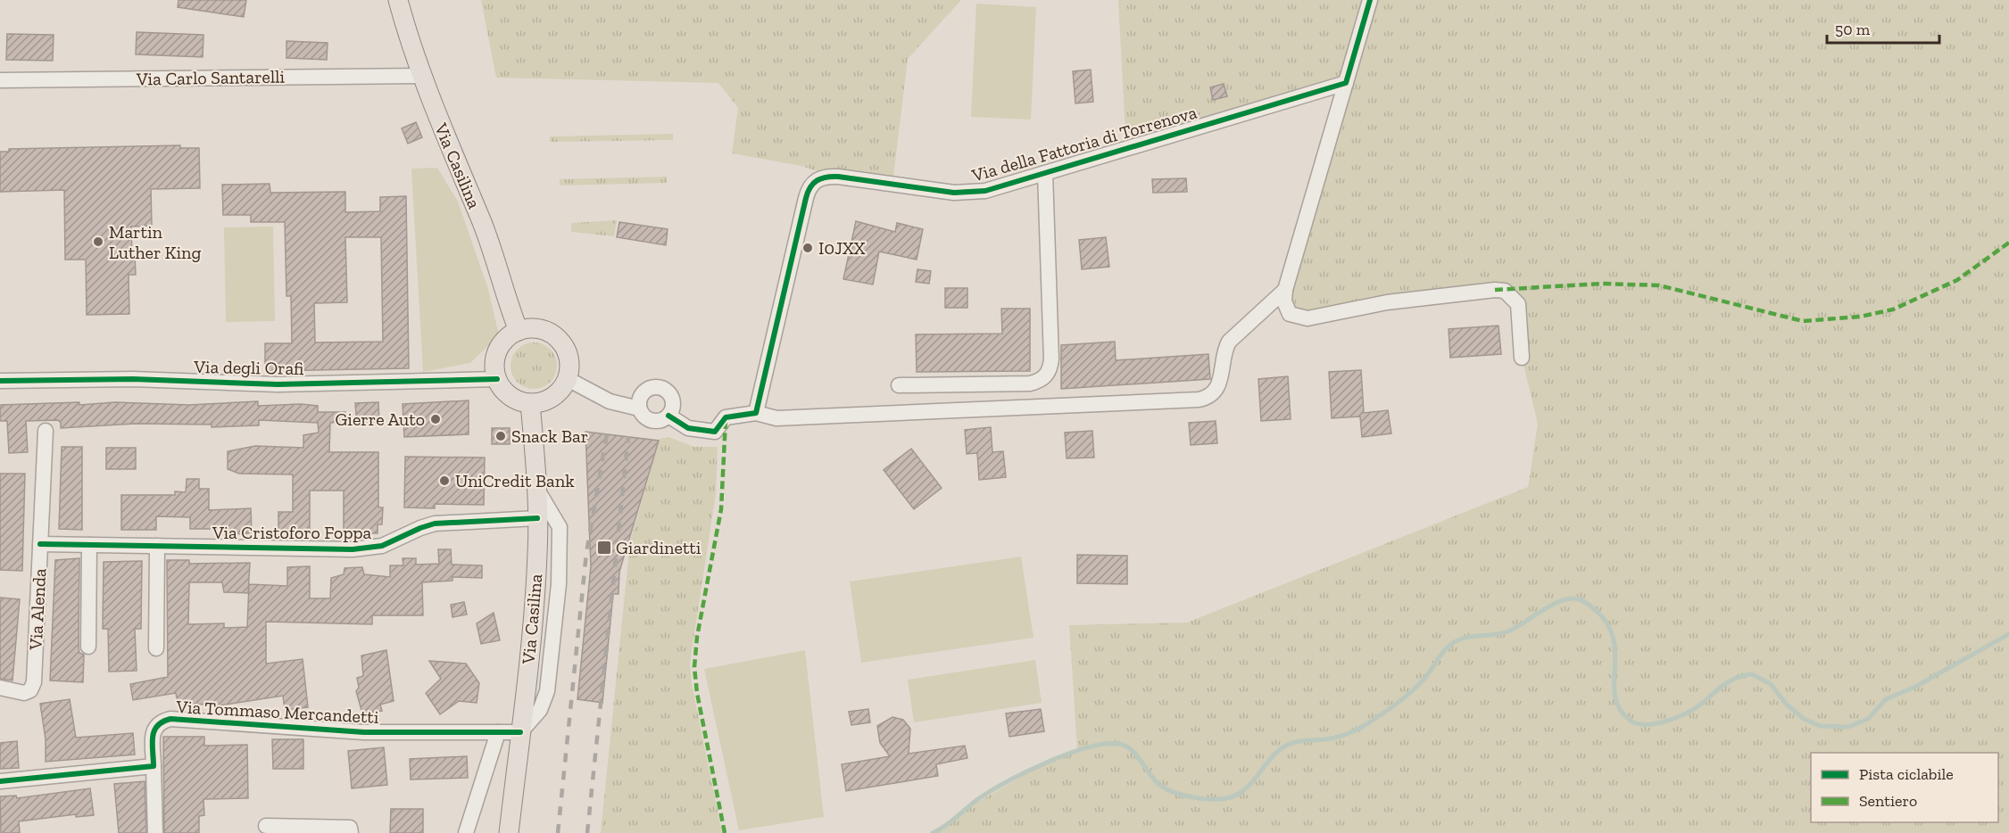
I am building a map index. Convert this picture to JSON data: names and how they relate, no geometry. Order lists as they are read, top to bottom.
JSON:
{
  "streets": {
    "main road": ["Via Casilina"],
    "street": [
      "Via Carlo Santarelli",
      "Via della Fattoria di Torrenova",
      "Via degli Orafi",
      "Via Cristoforo Foppa",
      "Via Alenda",
      "Via Tommaso Mercandetti"
    ]
  },
  "crossings": [
    ["Via Carlo Santarelli", "Via Casilina"],
    ["Via Casilina", "Via degli Orafi"],
    ["Via Casilina", "Via Cristoforo Foppa"],
    ["Via Cristoforo Foppa", "Via Alenda"]
  ],
  "places": {
    "other": [
      "Martin Luther King",
      "I0JXX",
      "Gierre Auto",
      "Snack Bar",
      "UniCredit Bank"
    ],
    "transit": ["Giardinetti"]
  },
  "legend": ["Pista ciclabile", "Sentiero"],
  "scale_bar": "50 m"
}
